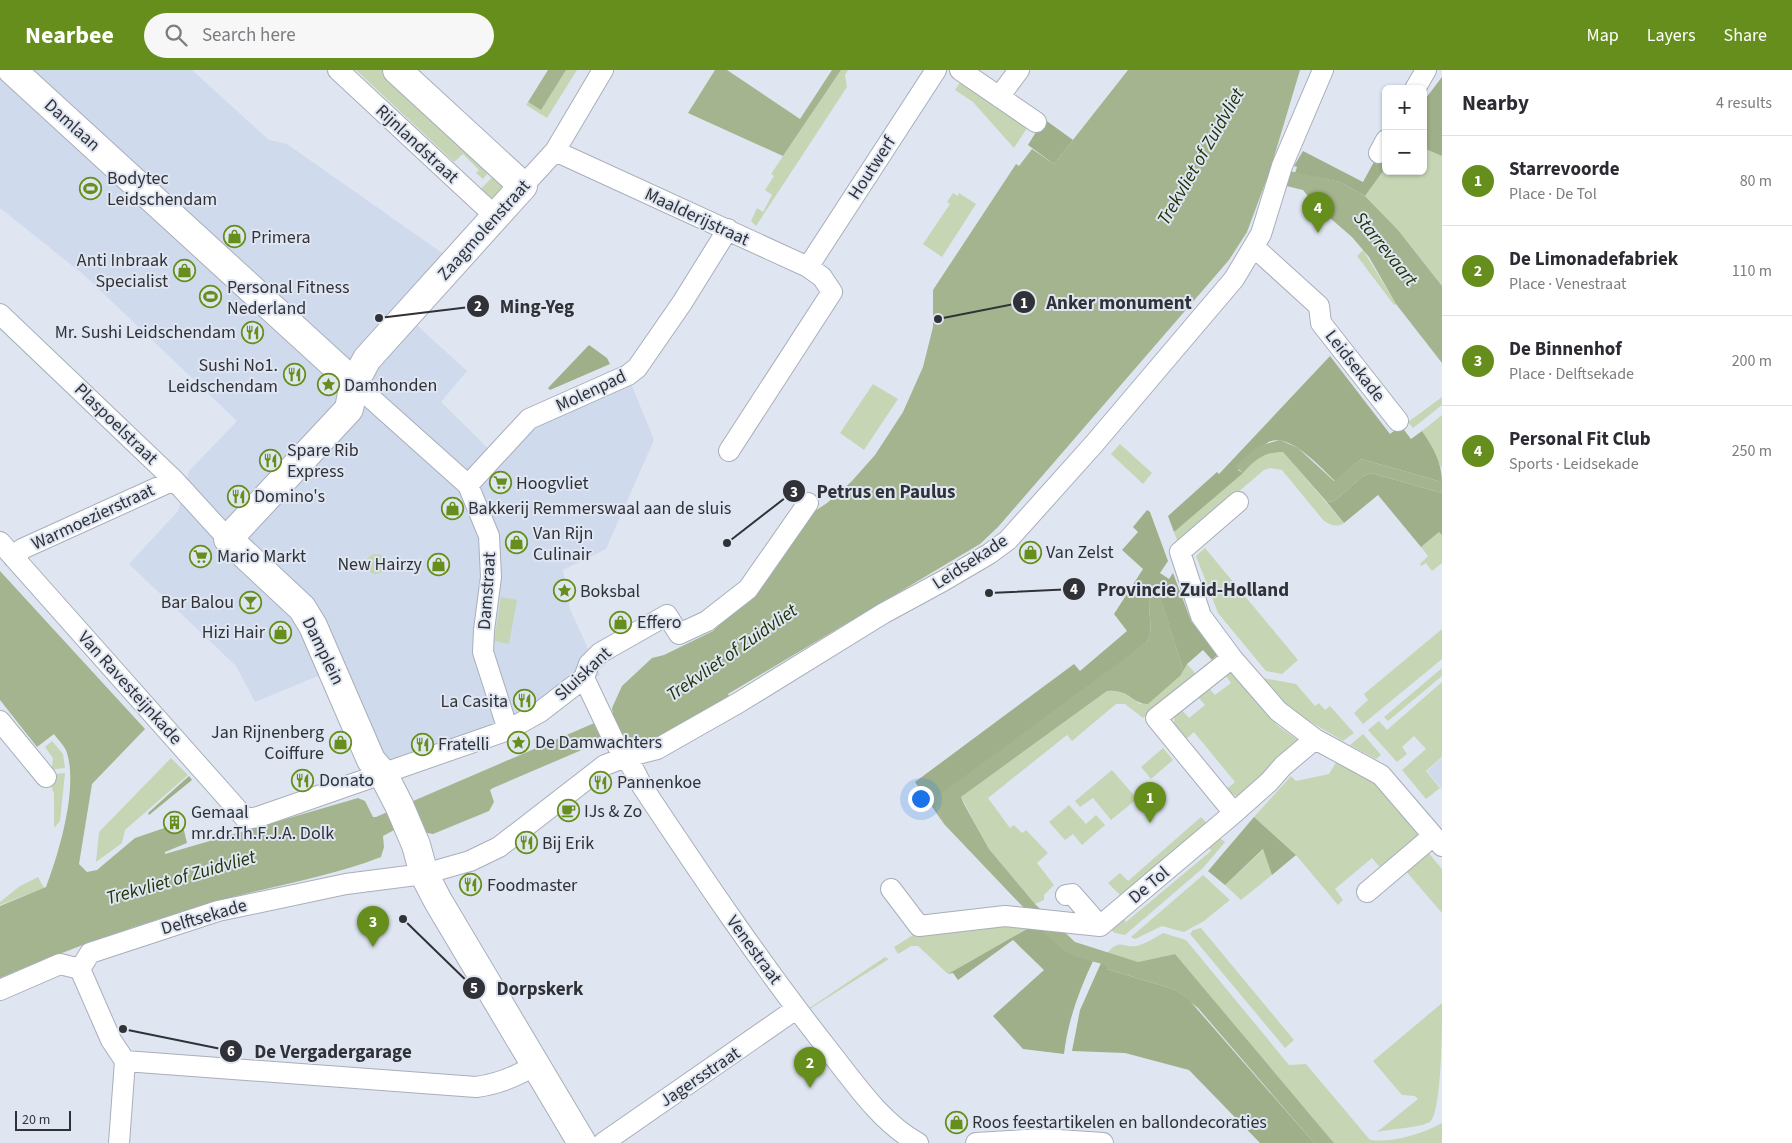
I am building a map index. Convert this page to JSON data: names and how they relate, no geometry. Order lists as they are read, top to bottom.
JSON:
{
  "streets": {
    "street": [
      "Damlaan",
      "Rijnlandstraat",
      "Houtwerf",
      "Maalderijstraat",
      "Zaagmolenstraat",
      "Leidsekade",
      "Molenpad",
      "Plaspoelstraat",
      "Warmoezierstraat",
      "Damstraat",
      "Damplein",
      "Sluiskant",
      "Van Ravesteijnkade",
      "De Tol",
      "Delftsekade",
      "Venestraat",
      "Jagersstraat"
    ]
  },
  "crossings": [
    ["Damlaan", "Zaagmolenstraat"],
    ["Damlaan", "Damstraat"],
    ["Rijnlandstraat", "Zaagmolenstraat"],
    ["Houtwerf", "Maalderijstraat"],
    ["Maalderijstraat", "Zaagmolenstraat"],
    ["Maalderijstraat", "Molenpad"],
    ["Zaagmolenstraat", "Damstraat"],
    ["Leidsekade", "Damplein"],
    ["Leidsekade", "Delftsekade"],
    ["Leidsekade", "Venestraat"],
    ["Molenpad", "Damstraat"],
    ["Plaspoelstraat", "Warmoezierstraat"],
    ["Plaspoelstraat", "Damplein"],
    ["Warmoezierstraat", "Van Ravesteijnkade"],
    ["Damstraat", "Sluiskant"],
    ["Damplein", "Sluiskant"],
    ["Damplein", "Delftsekade"],
    ["Sluiskant", "Van Ravesteijnkade"],
    ["Sluiskant", "Venestraat"],
    ["Venestraat", "Jagersstraat"]
  ],
  "water": ["Trekvliet of Zuidvliet", "Starrevaart"],
  "places": {
    "sports": ["Bodytec Leidschendam", "Personal Fitness Nederland"],
    "shop": [
      "Primera",
      "Anti Inbraak Specialist",
      "Bakkerij Remmerswaal aan de sluis",
      "Van Rijn Culinair",
      "Van Zelst",
      "New Hairzy",
      "Effero",
      "Hizi Hair",
      "Jan Rijnenberg Coiffure",
      "Roos feestartikelen en ballondecoraties"
    ],
    "other": [
      "Ming-Yeg",
      "Anker monument",
      "Petrus en Paulus",
      "Provincie Zuid-Holland",
      "Dorpskerk",
      "De Vergadergarage"
    ],
    "restaurant": [
      "Mr. Sushi Leidschendam",
      "Sushi No1. Leidschendam",
      "Spare Rib Express",
      "Domino's",
      "La Casita",
      "Fratelli",
      "Donato",
      "Pannenkoe",
      "Bij Erik",
      "Foodmaster"
    ],
    "place": ["Damhonden", "Boksbal", "De Damwachters"],
    "supermarket": ["Hoogvliet", "Mario Markt"],
    "bar": ["Bar Balou"],
    "cafe": ["IJs & Zo"],
    "building": ["Gemaal mr.dr.Th.F.J.A. Dolk"]
  },
  "scale_bar": "20 m",
  "page": {
    "header": "Nearbee",
    "search": "Search here",
    "nav": ["Map", "Layers", "Share"],
    "heading": ["Nearby", "4 results"],
    "map_buttons": ["+", "−"],
    "list": [
      {
        "mark": "1",
        "name": "Starrevoorde",
        "note": "Place · De Tol",
        "value": "80 m"
      },
      {
        "mark": "2",
        "name": "De Limonadefabriek",
        "note": "Place · Venestraat",
        "value": "110 m"
      },
      {
        "mark": "3",
        "name": "De Binnenhof",
        "note": "Place · Delftsekade",
        "value": "200 m"
      },
      {
        "mark": "4",
        "name": "Personal Fit Club",
        "note": "Sports · Leidsekade",
        "value": "250 m"
      }
    ],
    "pins": [
      "4",
      "1",
      "3",
      "2"
    ],
    "scale": "20 m"
  }
}
